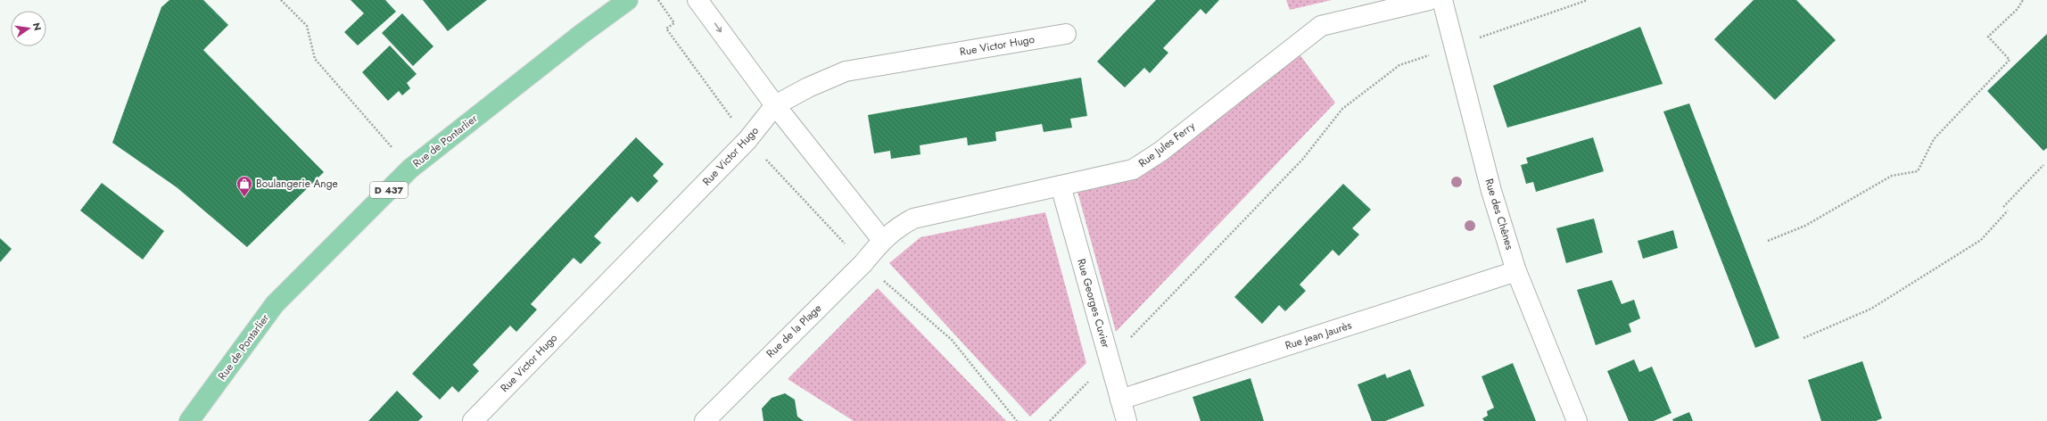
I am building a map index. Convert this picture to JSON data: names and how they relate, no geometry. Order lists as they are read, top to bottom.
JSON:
{
  "streets": {
    "main road": ["Rue de Pontarlier", "D 437"],
    "street": [
      "Rue Victor Hugo",
      "Rue Jules Ferry",
      "Rue des Chênes",
      "Rue Georges Cuvier",
      "Rue de la Plage",
      "Rue Jean Jaurès"
    ]
  },
  "crossings": [
    ["Rue Jules Ferry", "Rue Georges Cuvier"],
    ["Rue Jules Ferry", "Rue de la Plage"],
    ["Rue des Chênes", "Rue Jean Jaurès"],
    ["Rue Georges Cuvier", "Rue Jean Jaurès"]
  ],
  "places": {
    "shop": ["Boulangerie Ange"]
  },
  "north": "right"
}
